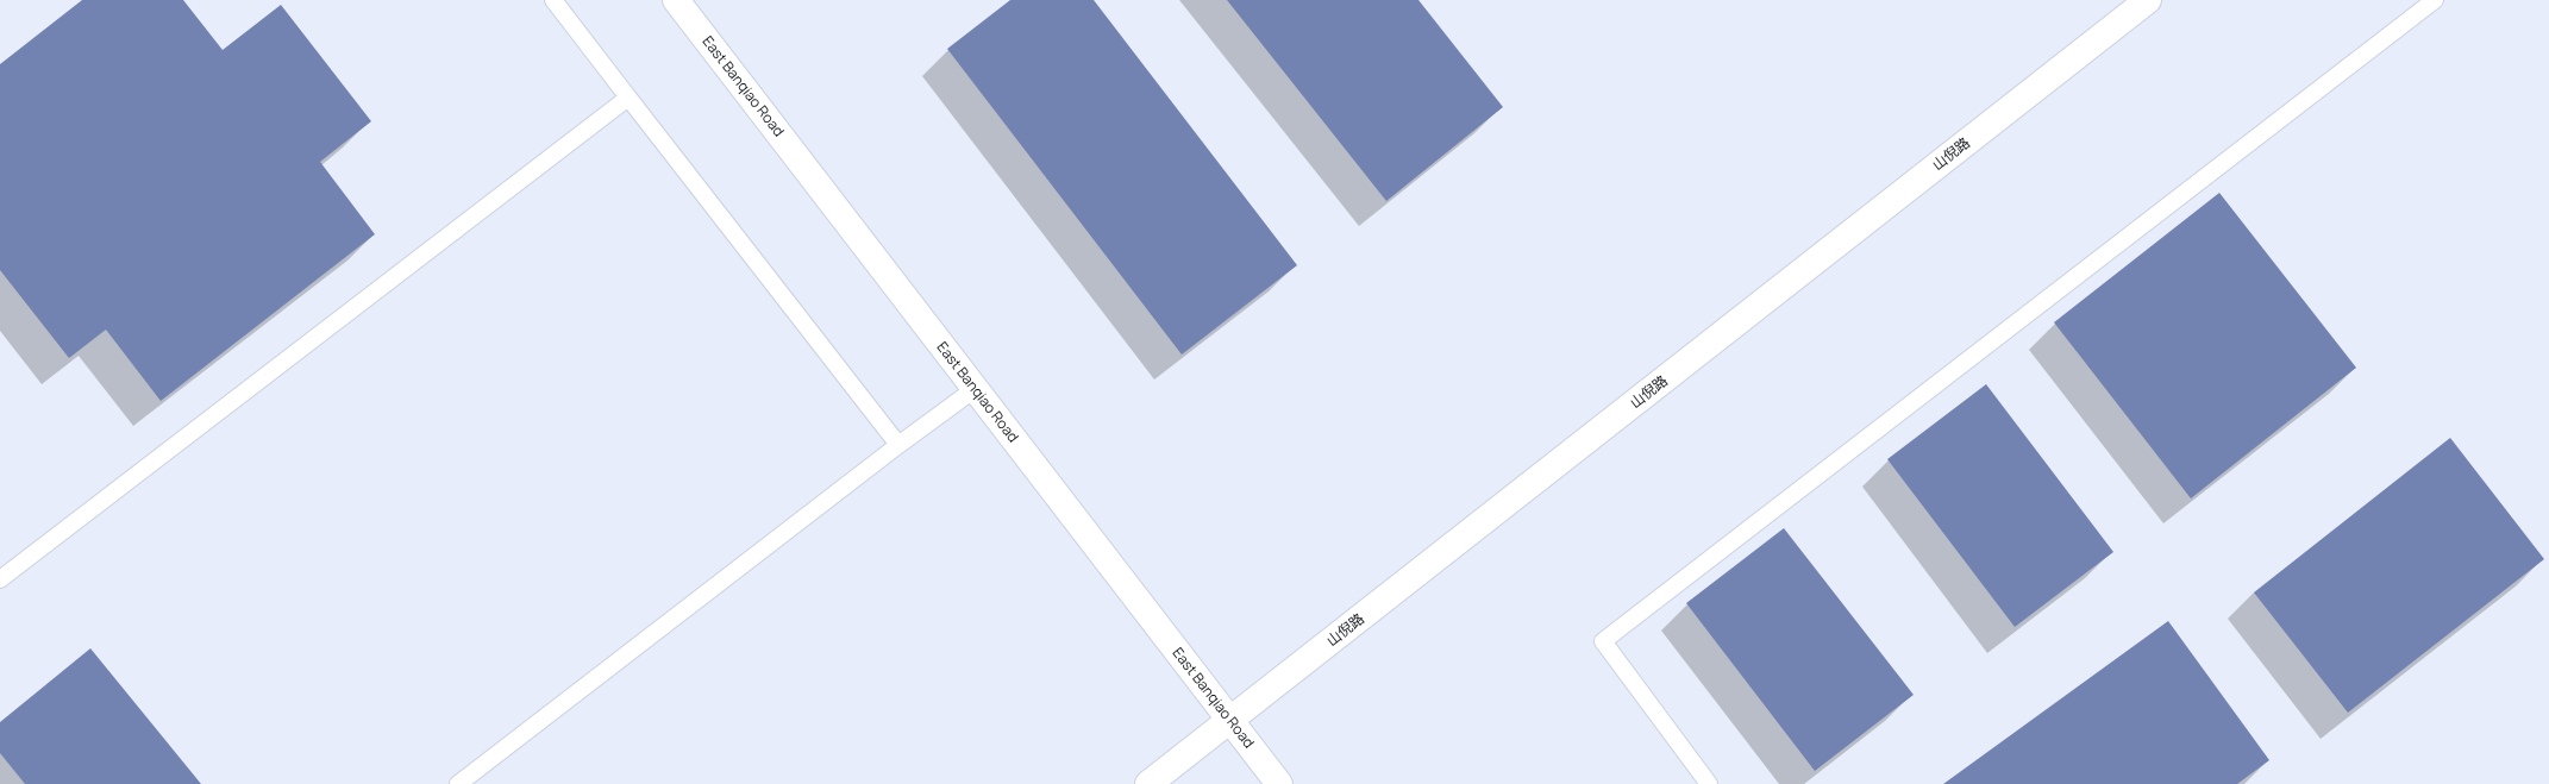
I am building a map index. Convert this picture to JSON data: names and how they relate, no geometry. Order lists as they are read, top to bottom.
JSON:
{
  "streets": {
    "street": ["East Banqiao Road", "山倪路"]
  },
  "crossings": [
    ["East Banqiao Road", "山倪路"]
  ]
}
